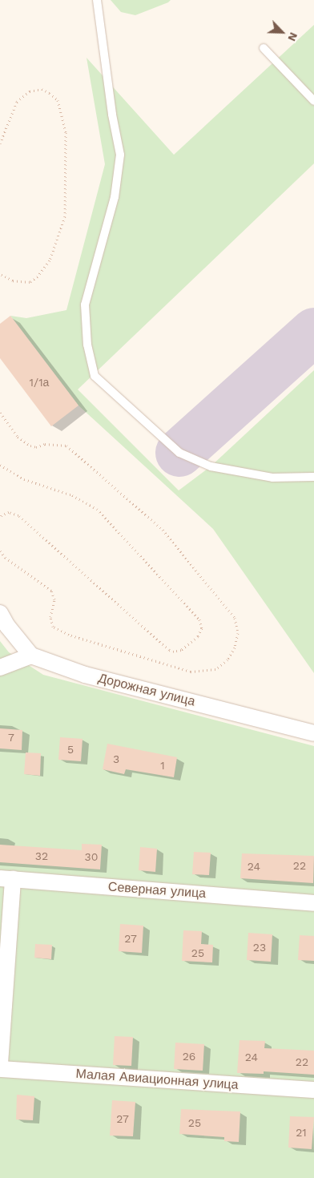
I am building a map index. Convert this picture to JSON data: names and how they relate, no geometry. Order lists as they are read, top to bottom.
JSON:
{
  "streets": {
    "street": ["Дорожная улица", "Северная улица", "Малая Авиационная улица"]
  },
  "house_numbers": [
    "1/1а",
    "7",
    "5",
    "3",
    "1",
    "32",
    "30",
    "22",
    "24",
    "27",
    "23",
    "25",
    "26",
    "24",
    "22",
    "27",
    "25",
    "21"
  ],
  "north": "bottom right"
}
